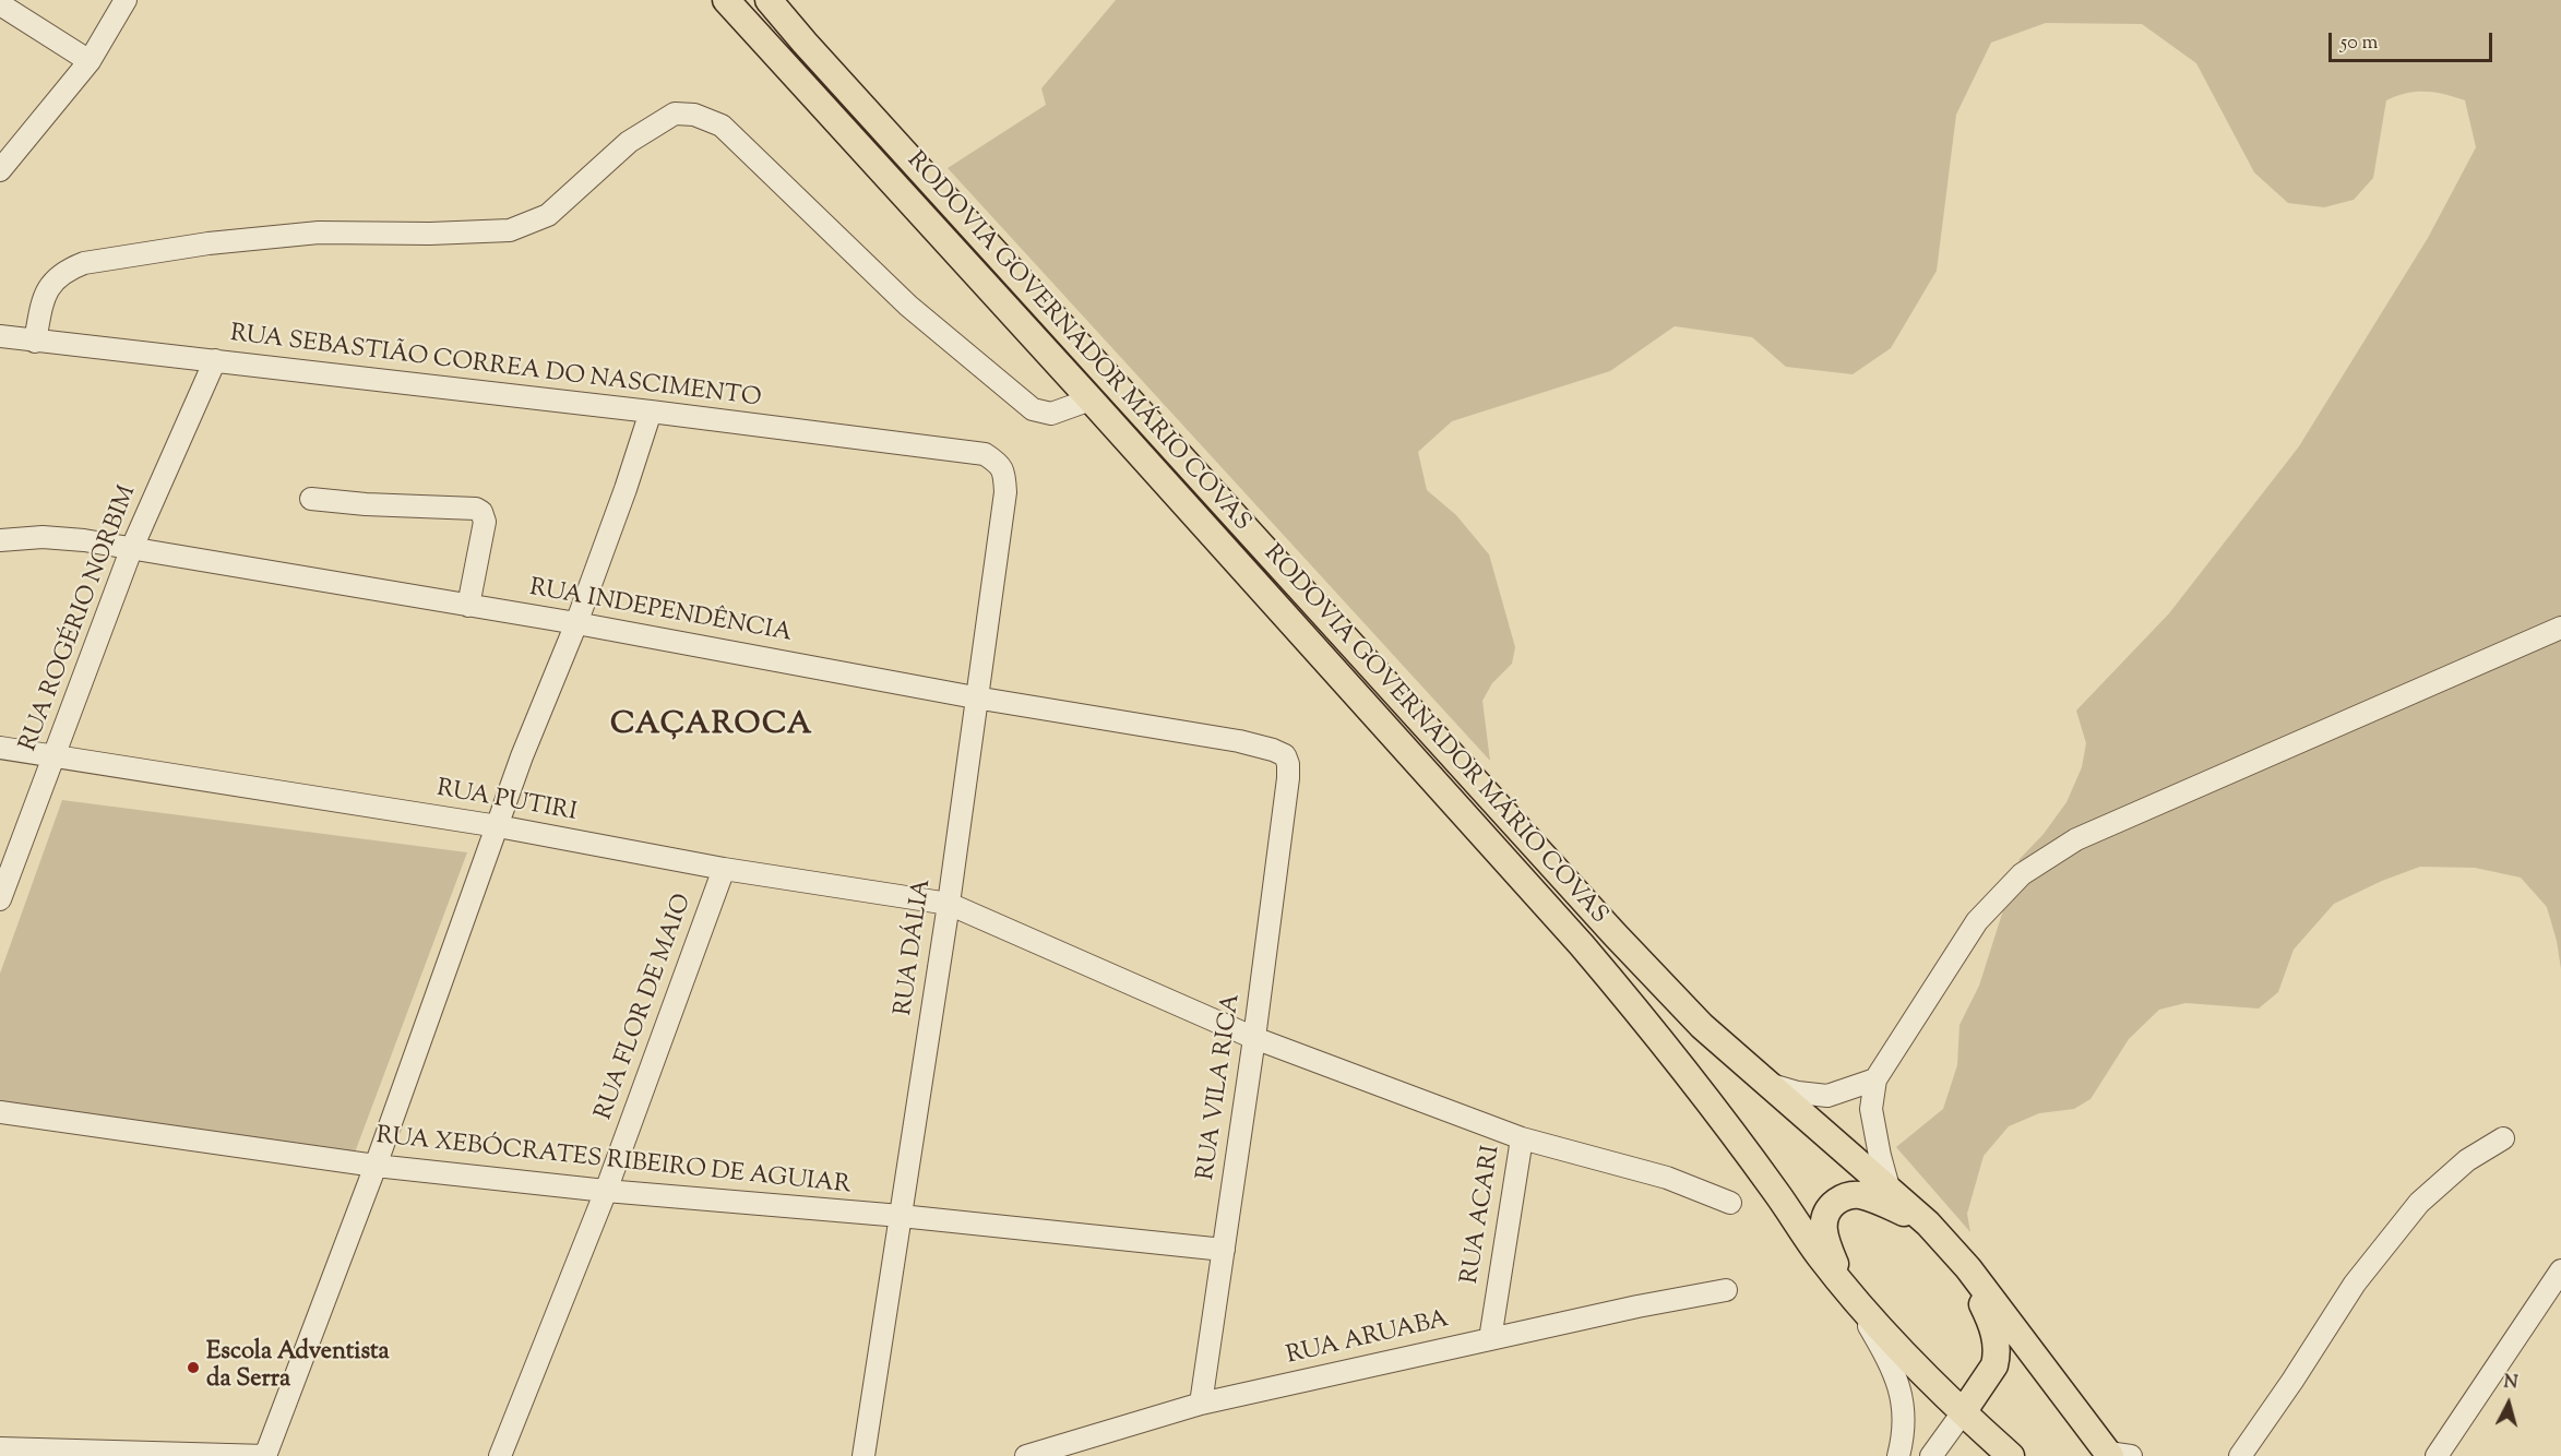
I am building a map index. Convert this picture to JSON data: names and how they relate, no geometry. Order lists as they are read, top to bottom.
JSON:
{
  "streets": {
    "main road": ["RODOVIA GOVERNADOR MÁRIO COVAS"],
    "street": [
      "RUA SEBASTIÃO CORREA DO NASCIMENTO",
      "RUA INDEPENDÊNCIA",
      "RUA ROGÉRIO NORBIM",
      "RUA PUTIRI",
      "RUA DÁLIA",
      "RUA FLOR DE MAIO",
      "RUA VILA RICA",
      "RUA XEBÓCRATES RIBEIRO DE AGUIAR",
      "RUA ACARI",
      "RUA ARUABA"
    ]
  },
  "crossings": [
    ["RUA SEBASTIÃO CORREA DO NASCIMENTO", "RUA ROGÉRIO NORBIM"],
    ["RUA SEBASTIÃO CORREA DO NASCIMENTO", "RUA DÁLIA"],
    ["RUA INDEPENDÊNCIA", "RUA ROGÉRIO NORBIM"],
    ["RUA INDEPENDÊNCIA", "RUA DÁLIA"],
    ["RUA INDEPENDÊNCIA", "RUA VILA RICA"],
    ["RUA ROGÉRIO NORBIM", "RUA PUTIRI"],
    ["RUA PUTIRI", "RUA DÁLIA"],
    ["RUA PUTIRI", "RUA FLOR DE MAIO"],
    ["RUA PUTIRI", "RUA VILA RICA"],
    ["RUA PUTIRI", "RUA ACARI"],
    ["RUA DÁLIA", "RUA XEBÓCRATES RIBEIRO DE AGUIAR"],
    ["RUA FLOR DE MAIO", "RUA XEBÓCRATES RIBEIRO DE AGUIAR"],
    ["RUA VILA RICA", "RUA XEBÓCRATES RIBEIRO DE AGUIAR"],
    ["RUA VILA RICA", "RUA ARUABA"],
    ["RUA ACARI", "RUA ARUABA"]
  ],
  "districts": ["CAÇAROCA"],
  "places": ["Escola Adventista da Serra"],
  "scale_bar": "50 m",
  "north": "top"
}
